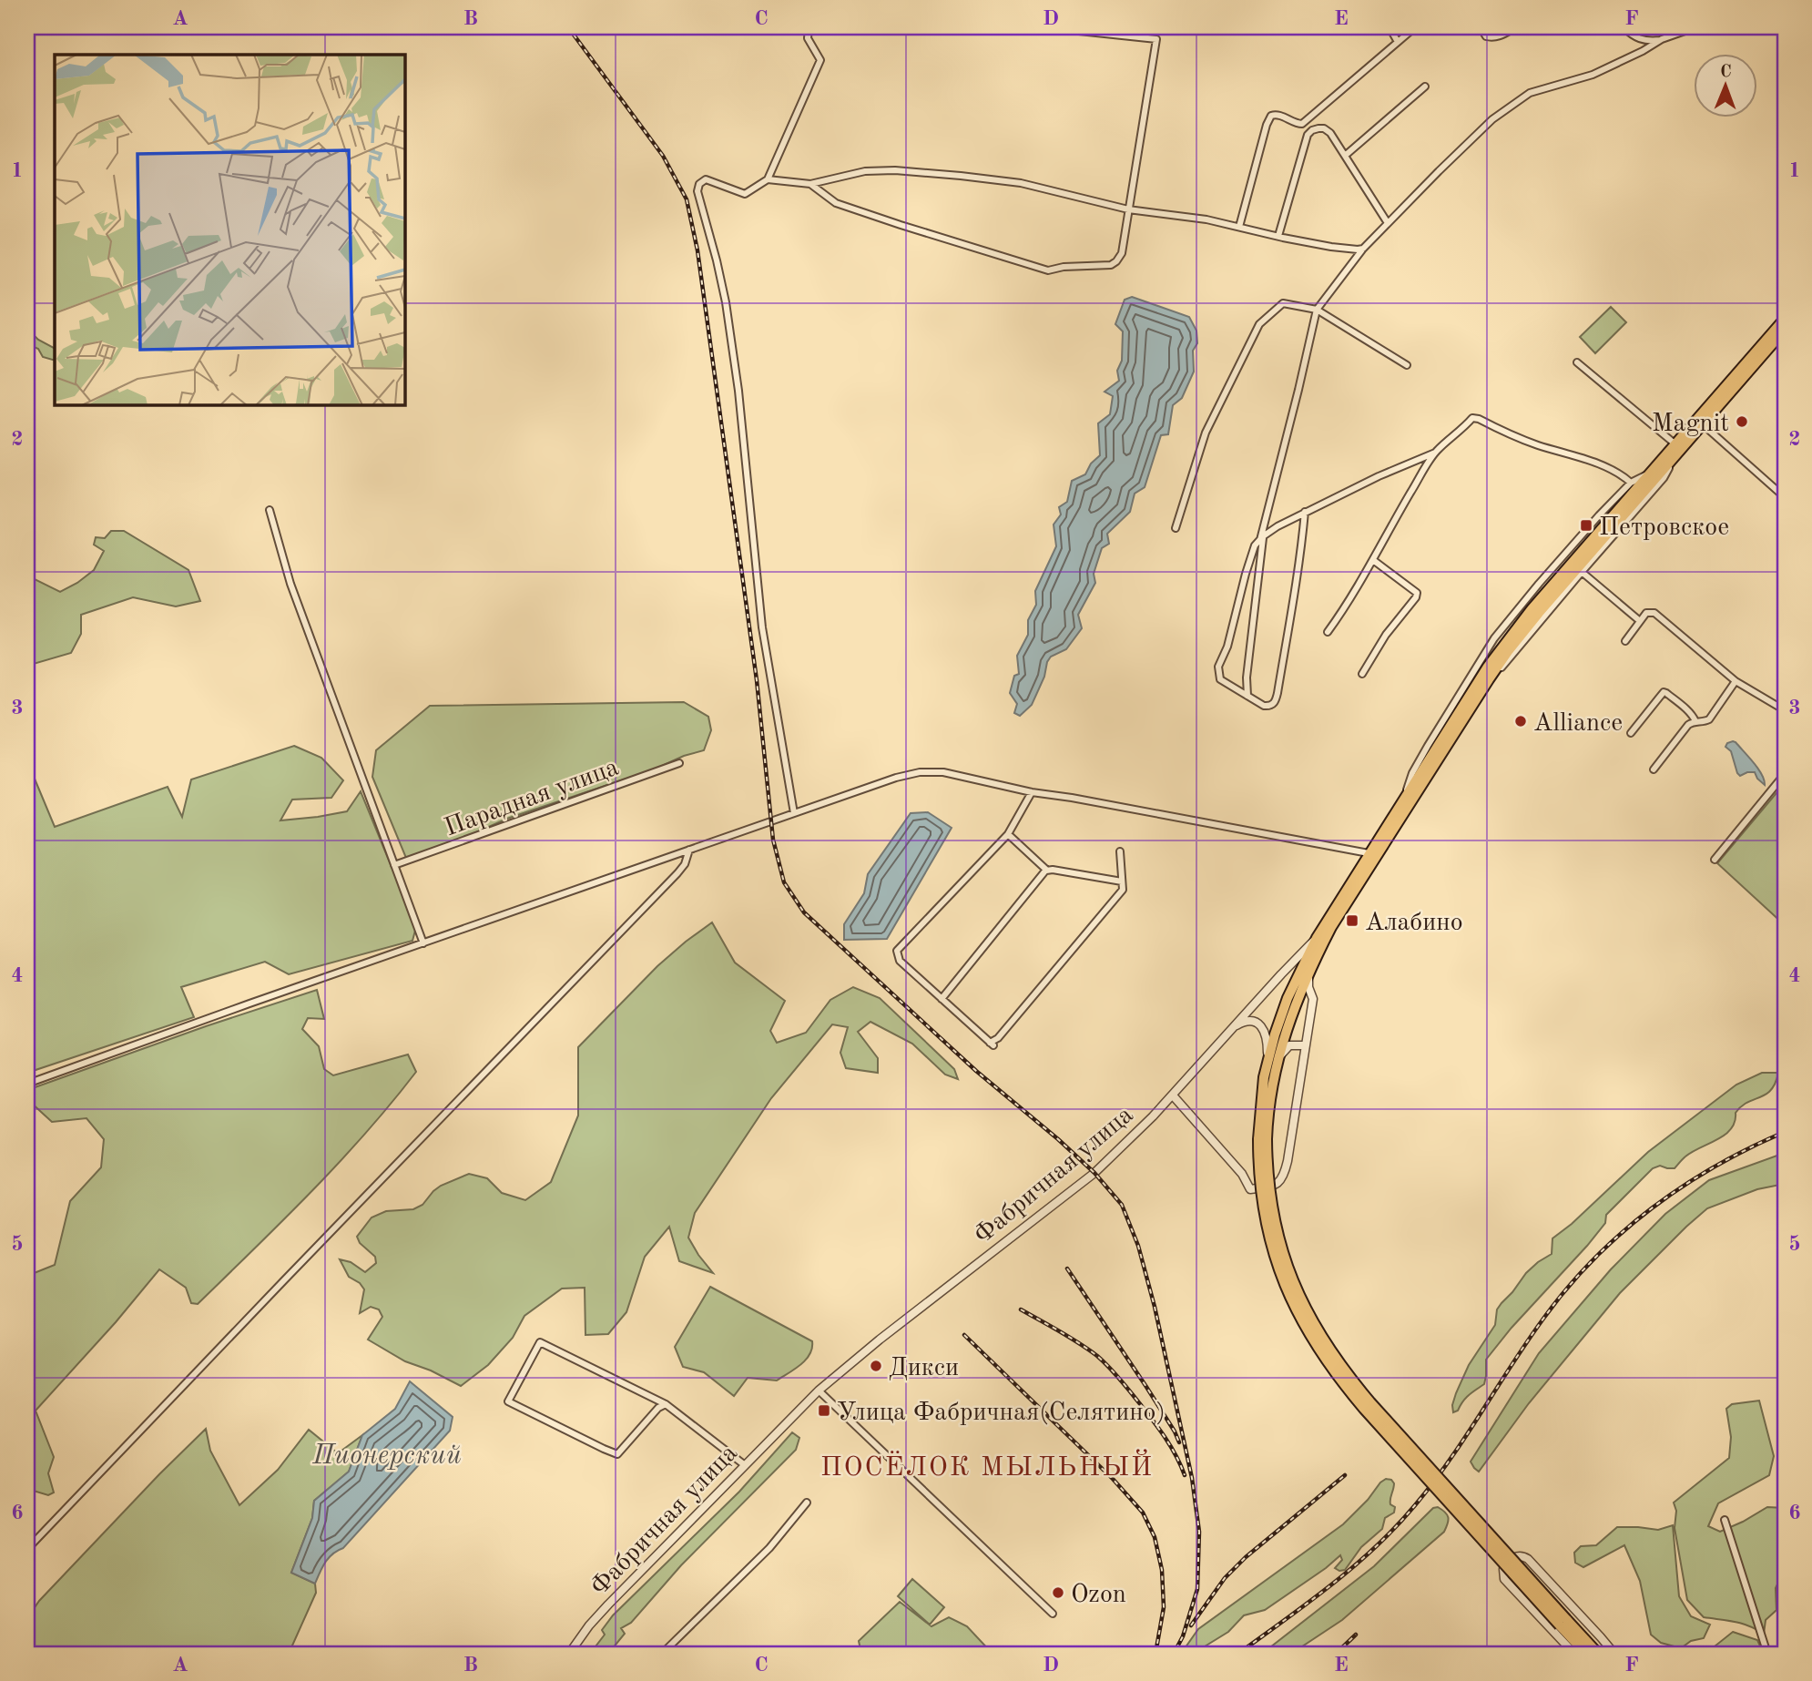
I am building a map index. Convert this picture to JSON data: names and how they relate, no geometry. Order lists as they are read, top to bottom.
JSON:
{
  "streets": {
    "street": ["Парадная улица", "Фабричная улица"]
  },
  "districts": ["ПОСЁЛОК МЫЛЬНЫЙ"],
  "water": ["Пионерский"],
  "places": {
    "other": [
      "Magnit",
      "Alliance",
      "Дикси",
      "Ozon"
    ],
    "transit": ["Петровское", "Алабино", "Улица Фабричная(Селятино)"]
  },
  "north": "top",
  "grid": {
    "columns": [
      "A",
      "B",
      "C",
      "D",
      "E",
      "F"
    ],
    "rows": [
      "1",
      "2",
      "3",
      "4",
      "5",
      "6"
    ]
  }
}
